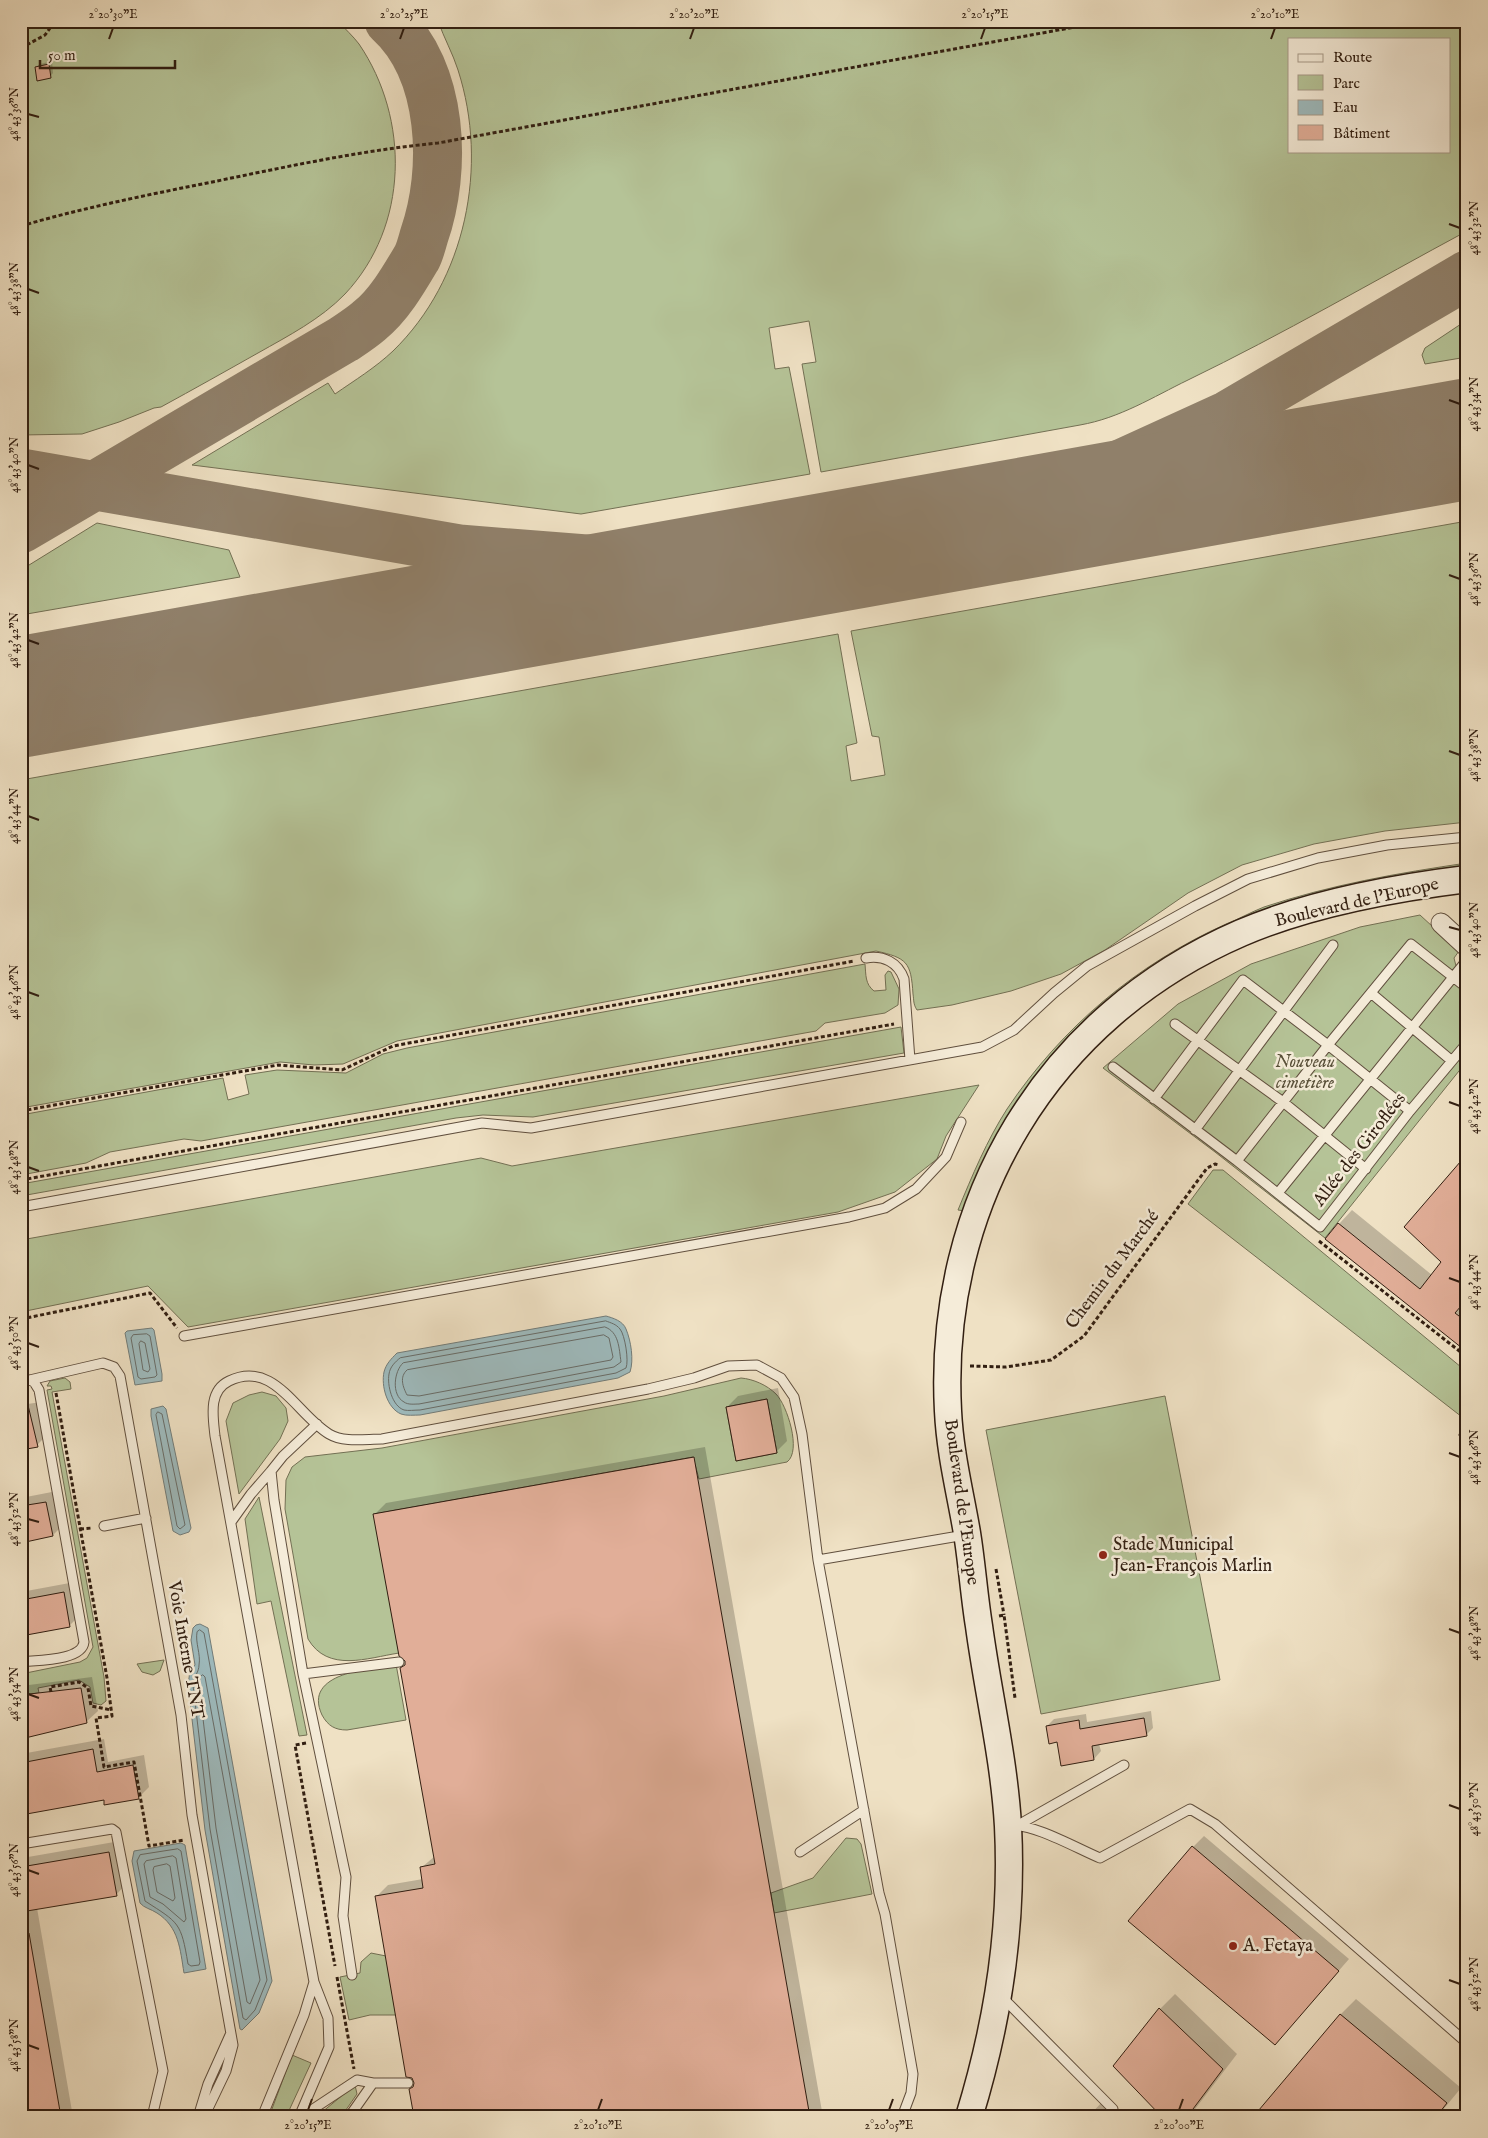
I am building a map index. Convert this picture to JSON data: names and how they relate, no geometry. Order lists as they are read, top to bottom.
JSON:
{
  "streets": {
    "main road": ["Boulevard de l'Europe"],
    "lane": ["Allée des Giroflées", "Voie Interne TNT"],
    "path": ["Chemin du Marché"]
  },
  "crossings": [
    ["Boulevard de l'Europe", "Chemin du Marché"]
  ],
  "parks": ["Nouveau cimetière"],
  "places": ["Stade Municipal Jean-François Marlin", "A. Fetaya"],
  "legend": [
    "Route",
    "Parc",
    "Eau",
    "Bâtiment"
  ],
  "scale_bar": "50 m",
  "coordinates": [
    "2°20'30\"E",
    "2°20'25\"E",
    "2°20'20\"E",
    "2°20'15\"E",
    "2°20'10\"E",
    "48°43'36\"N",
    "48°43'32\"N",
    "48°43'38\"N",
    "48°43'34\"N",
    "48°43'40\"N",
    "48°43'42\"N",
    "48°43'44\"N",
    "48°43'46\"N",
    "48°43'48\"N",
    "48°43'50\"N",
    "48°43'52\"N",
    "48°43'54\"N",
    "48°43'56\"N",
    "48°43'58\"N",
    "2°20'05\"E",
    "2°20'00\"E"
  ]
}
